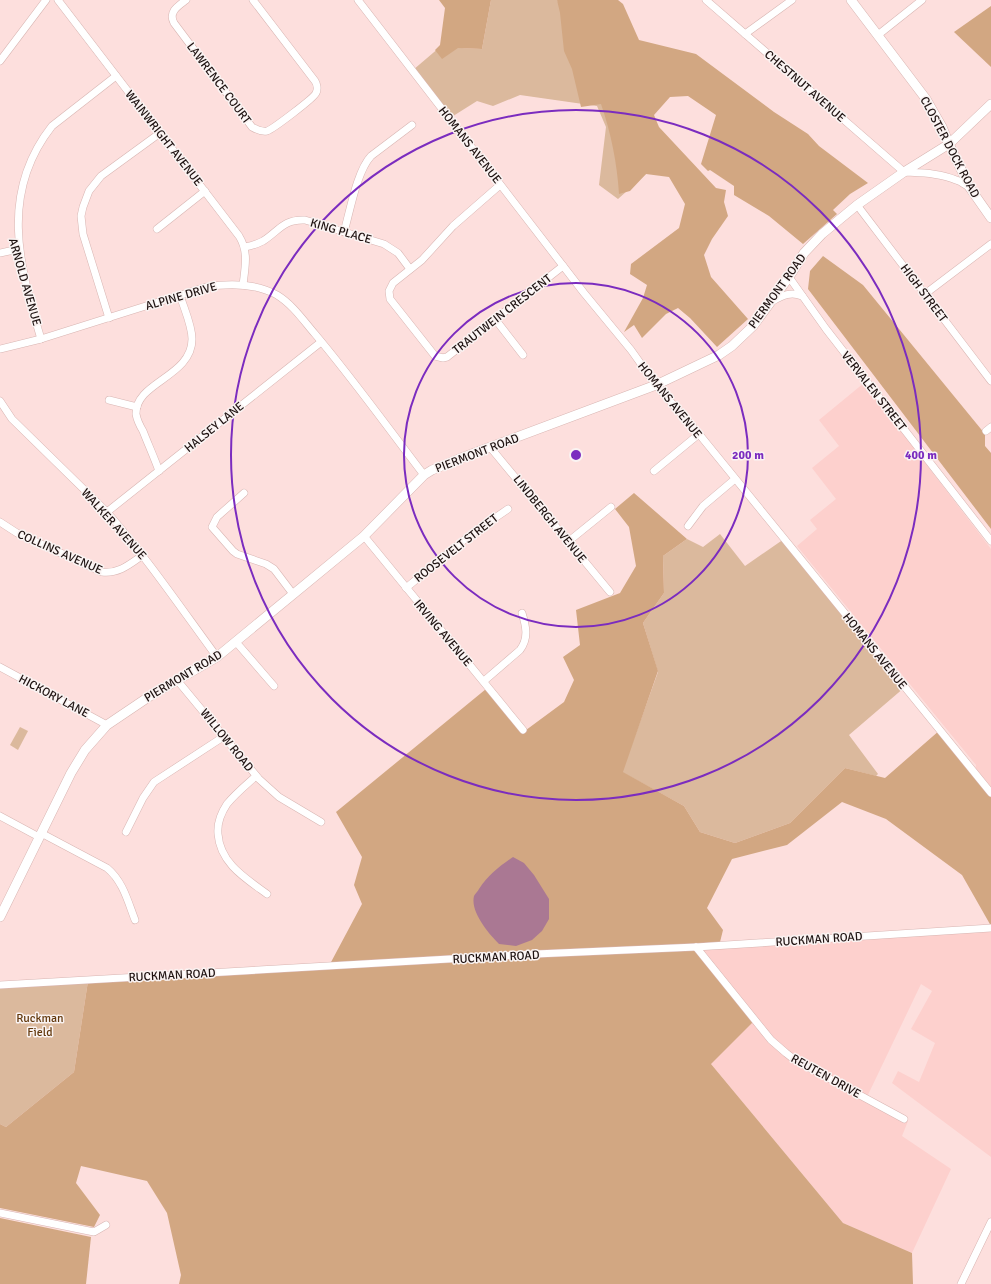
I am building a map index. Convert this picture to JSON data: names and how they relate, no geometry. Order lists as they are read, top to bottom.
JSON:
{
  "streets": {
    "main road": ["CLOSTER DOCK ROAD", "PIERMONT ROAD"],
    "street": [
      "LAWRENCE COURT",
      "CHESTNUT AVENUE",
      "WAINWRIGHT AVENUE",
      "HOMANS AVENUE",
      "KING PLACE",
      "ARNOLD AVENUE",
      "HIGH STREET",
      "ALPINE DRIVE",
      "TRAUTWEIN CRESCENT",
      "VERVALEN STREET",
      "HALSEY LANE",
      "LINDBERGH AVENUE",
      "WALKER AVENUE",
      "ROOSEVELT STREET",
      "COLLINS AVENUE",
      "IRVING AVENUE",
      "HICKORY LANE",
      "WILLOW ROAD",
      "RUCKMAN ROAD",
      "REUTEN DRIVE"
    ]
  },
  "crossings": [
    ["CHESTNUT AVENUE", "PIERMONT ROAD"],
    ["WAINWRIGHT AVENUE", "KING PLACE"],
    ["HOMANS AVENUE", "PIERMONT ROAD"],
    ["HOMANS AVENUE", "TRAUTWEIN CRESCENT"],
    ["CLOSTER DOCK ROAD", "PIERMONT ROAD"],
    ["KING PLACE", "TRAUTWEIN CRESCENT"],
    ["ARNOLD AVENUE", "ALPINE DRIVE"],
    ["PIERMONT ROAD", "HIGH STREET"],
    ["PIERMONT ROAD", "ALPINE DRIVE"],
    ["PIERMONT ROAD", "VERVALEN STREET"],
    ["PIERMONT ROAD", "LINDBERGH AVENUE"],
    ["PIERMONT ROAD", "WALKER AVENUE"],
    ["PIERMONT ROAD", "IRVING AVENUE"],
    ["PIERMONT ROAD", "HICKORY LANE"],
    ["PIERMONT ROAD", "WILLOW ROAD"],
    ["ALPINE DRIVE", "HALSEY LANE"],
    ["HALSEY LANE", "WALKER AVENUE"],
    ["WALKER AVENUE", "COLLINS AVENUE"],
    ["ROOSEVELT STREET", "IRVING AVENUE"],
    ["RUCKMAN ROAD", "REUTEN DRIVE"]
  ],
  "parks": ["Ruckman Field"],
  "rings": ["200 m", "400 m"]
}
